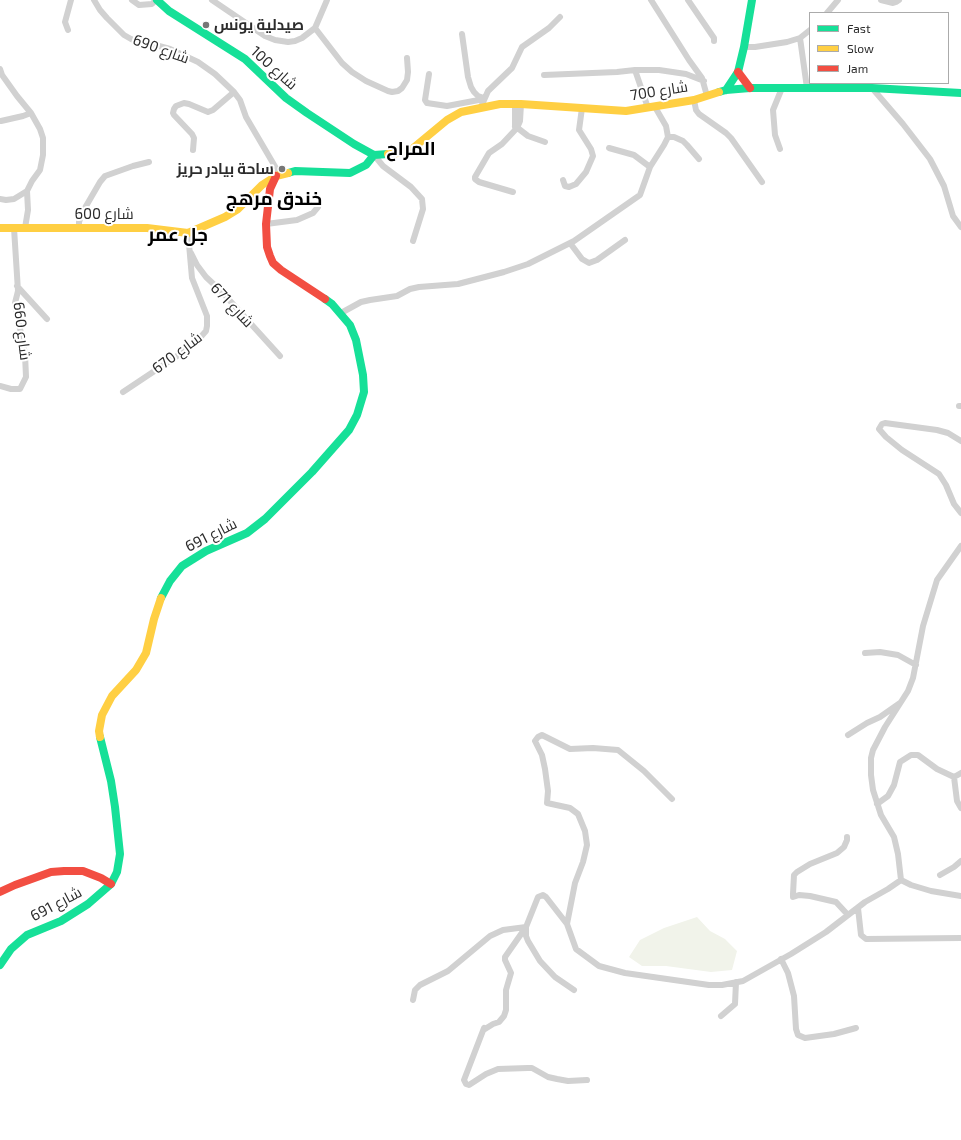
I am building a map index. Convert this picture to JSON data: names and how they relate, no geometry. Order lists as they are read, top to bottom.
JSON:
{
  "streets": {
    "main road": [
      "شارع 100",
      "شارع 700",
      "شارع 600",
      "شارع 691"
    ],
    "street": [
      "شارع 690",
      "شارع 671",
      "شارع 660",
      "شارع 670"
    ]
  },
  "crossings": [
    ["شارع 690", "شارع 691"],
    ["شارع 100", "شارع 700"],
    ["شارع 600", "شارع 660"],
    ["شارع 600", "شارع 670"],
    ["شارع 671", "شارع 670"]
  ],
  "districts": ["المراح", "خندق مرهج", "جل عمر"],
  "places": ["صيدلية يونس", "ساحة بيادر حريز"],
  "legend": ["Fast", "Slow", "Jam"]
}
